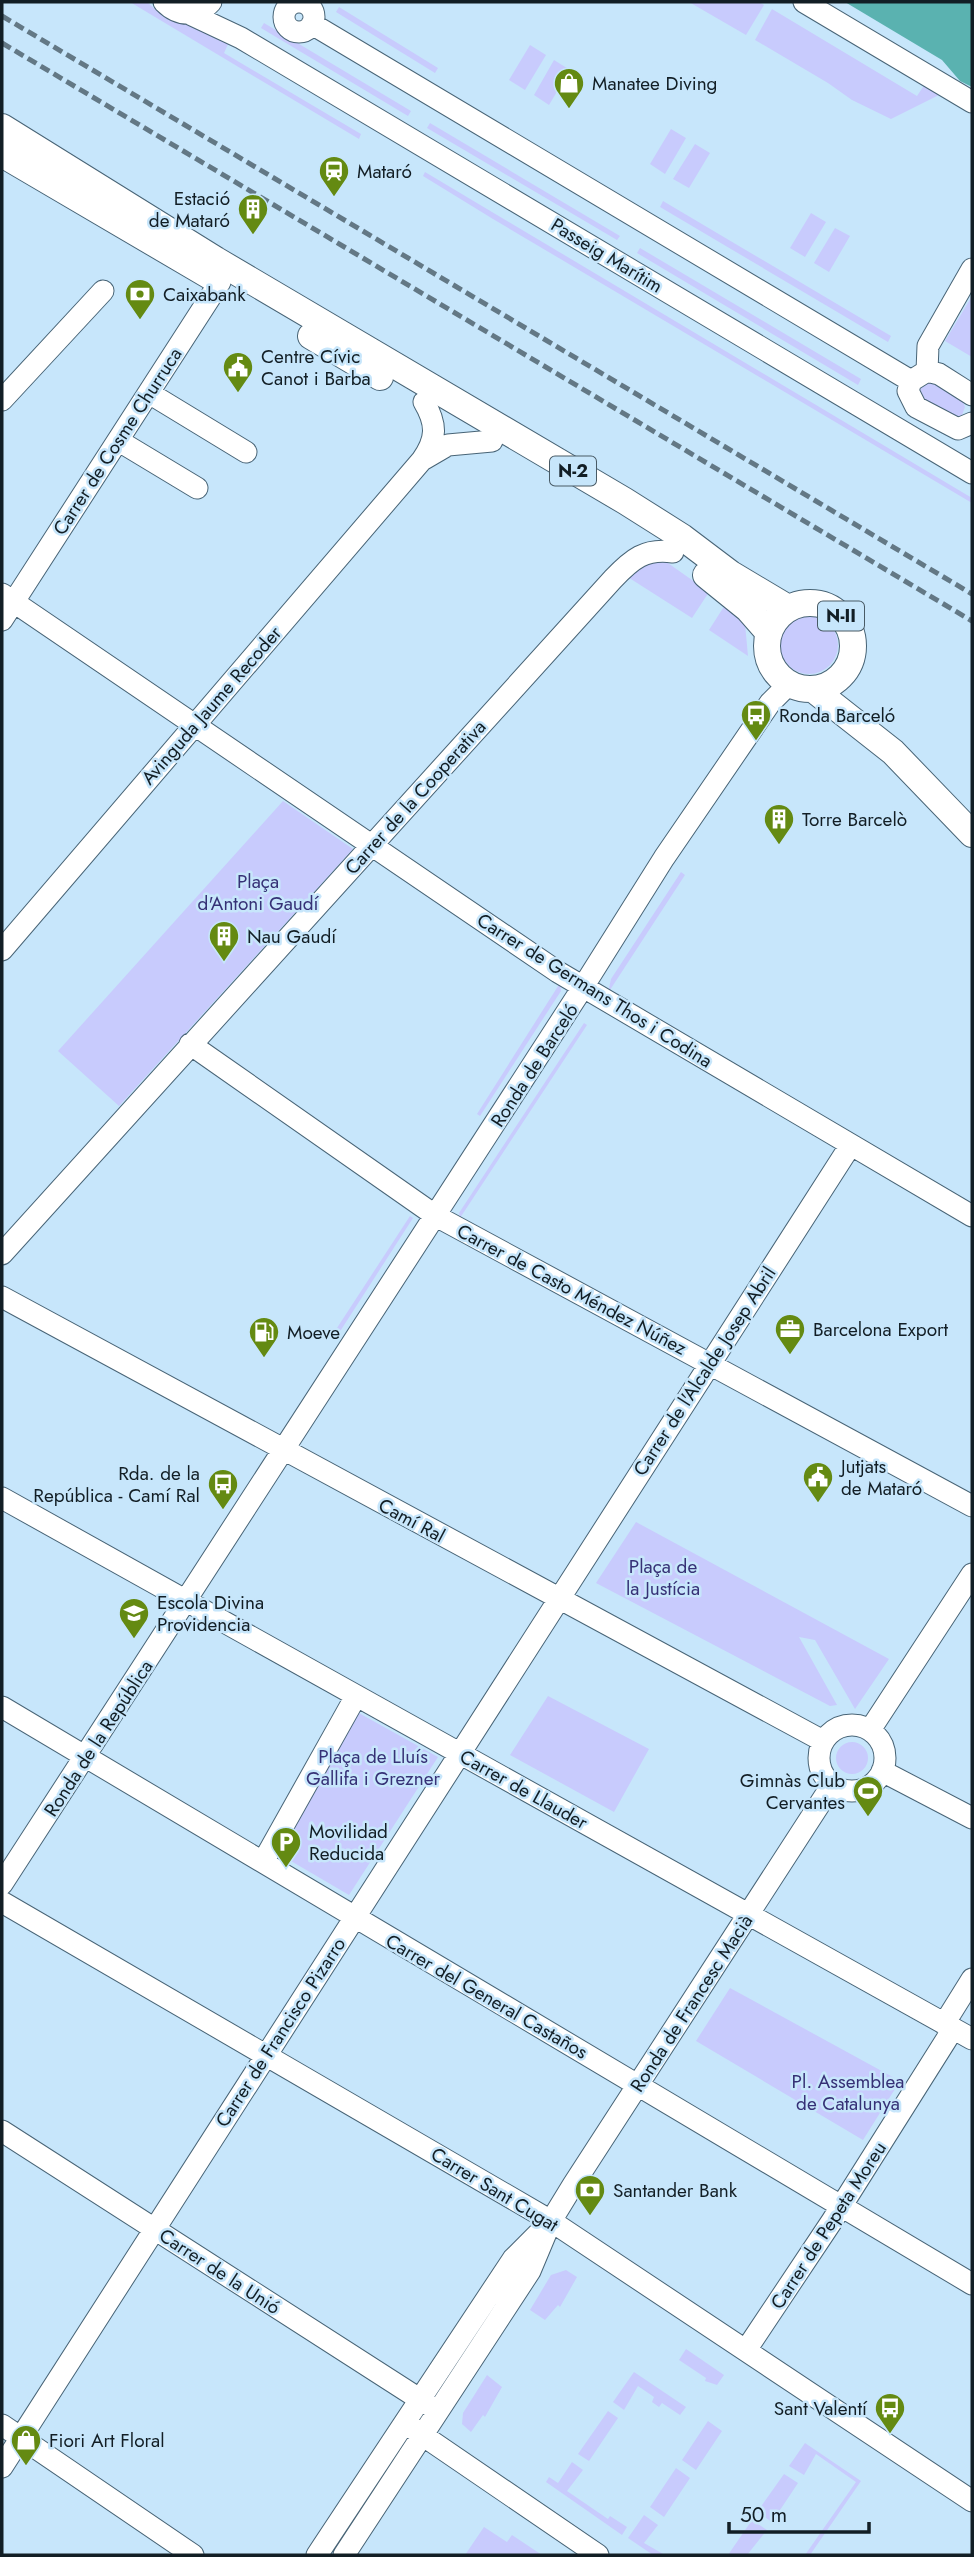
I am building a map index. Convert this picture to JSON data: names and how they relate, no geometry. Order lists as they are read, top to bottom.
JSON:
{
  "streets": {
    "main road": ["N-2", "N-II"],
    "street": [
      "Passeig Marítim",
      "Carrer de Cosme Churruca",
      "Avinguda Jaume Recoder",
      "Carrer de la Cooperativa",
      "Carrer de Germans Thos i Codina",
      "Ronda de Barceló",
      "Carrer de Casto Méndez Núñez",
      "Carrer de l'Alcalde Josep Abril",
      "Camí Ral",
      "Ronda de la República",
      "Carrer de Llauder",
      "Carrer del General Castaños",
      "Ronda de Francesc Macià",
      "Carrer de Francisco Pizarro",
      "Carrer Sant Cugat",
      "Carrer de Pepeta Moreu",
      "Carrer de la Unió"
    ]
  },
  "crossings": [
    ["Carrer de Cosme Churruca", "N-2"],
    ["Carrer de Cosme Churruca", "Carrer de Germans Thos i Codina"],
    ["N-2", "N-II"],
    ["N-2", "Avinguda Jaume Recoder"],
    ["N-2", "Carrer de la Cooperativa"],
    ["N-2", "Ronda de Barceló"],
    ["N-II", "Ronda de Barceló"],
    ["Avinguda Jaume Recoder", "Carrer de Germans Thos i Codina"],
    ["Carrer de la Cooperativa", "Carrer de Germans Thos i Codina"],
    ["Carrer de la Cooperativa", "Carrer de Casto Méndez Núñez"],
    ["Carrer de Germans Thos i Codina", "Ronda de Barceló"],
    ["Carrer de Germans Thos i Codina", "Carrer de l'Alcalde Josep Abril"],
    ["Ronda de Barceló", "Carrer de Casto Méndez Núñez"],
    ["Ronda de Barceló", "Camí Ral"],
    ["Ronda de Barceló", "Ronda de la República"],
    ["Carrer de Casto Méndez Núñez", "Carrer de l'Alcalde Josep Abril"],
    ["Carrer de l'Alcalde Josep Abril", "Camí Ral"],
    ["Carrer de l'Alcalde Josep Abril", "Carrer de Francisco Pizarro"],
    ["Camí Ral", "Ronda de la República"],
    ["Camí Ral", "Ronda de Francesc Macià"],
    ["Camí Ral", "Carrer de Francisco Pizarro"],
    ["Ronda de la República", "Carrer de Llauder"],
    ["Ronda de la República", "Carrer del General Castaños"],
    ["Carrer de Llauder", "Ronda de Francesc Macià"],
    ["Carrer de Llauder", "Carrer de Francisco Pizarro"],
    ["Carrer de Llauder", "Carrer de Pepeta Moreu"],
    ["Carrer del General Castaños", "Ronda de Francesc Macià"],
    ["Carrer del General Castaños", "Carrer de Francisco Pizarro"],
    ["Carrer del General Castaños", "Carrer de Pepeta Moreu"],
    ["Ronda de Francesc Macià", "Carrer Sant Cugat"],
    ["Ronda de Francesc Macià", "Carrer de la Unió"],
    ["Carrer de Francisco Pizarro", "Carrer Sant Cugat"],
    ["Carrer de Francisco Pizarro", "Carrer de la Unió"],
    ["Carrer Sant Cugat", "Carrer de Pepeta Moreu"]
  ],
  "parks": [
    "Plaça d'Antoni Gaudí",
    "Plaça de la Justícia",
    "Plaça de Lluís Gallifa i Grezner",
    "Pl. Assemblea de Catalunya"
  ],
  "places": {
    "shop": ["Manatee Diving", "Fiori Art Floral"],
    "station": ["Mataró"],
    "building": ["Estació de Mataró", "Torre Barcelò", "Nau Gaudí"],
    "bank": ["Caixabank", "Santander Bank"],
    "public building": ["Centre Cívic Canot i Barba", "Jutjats de Mataró"],
    "bus stop": ["Ronda Barceló", "Rda. de la República - Camí Ral", "Sant Valentí"],
    "office": ["Barcelona Export"],
    "fuel station": ["Moeve"],
    "school or university": ["Escola Divina Providencia"],
    "sports": ["Gimnàs Club Cervantes"],
    "parking": ["Movilidad Reducida"]
  },
  "scale_bar": "50 m"
}
